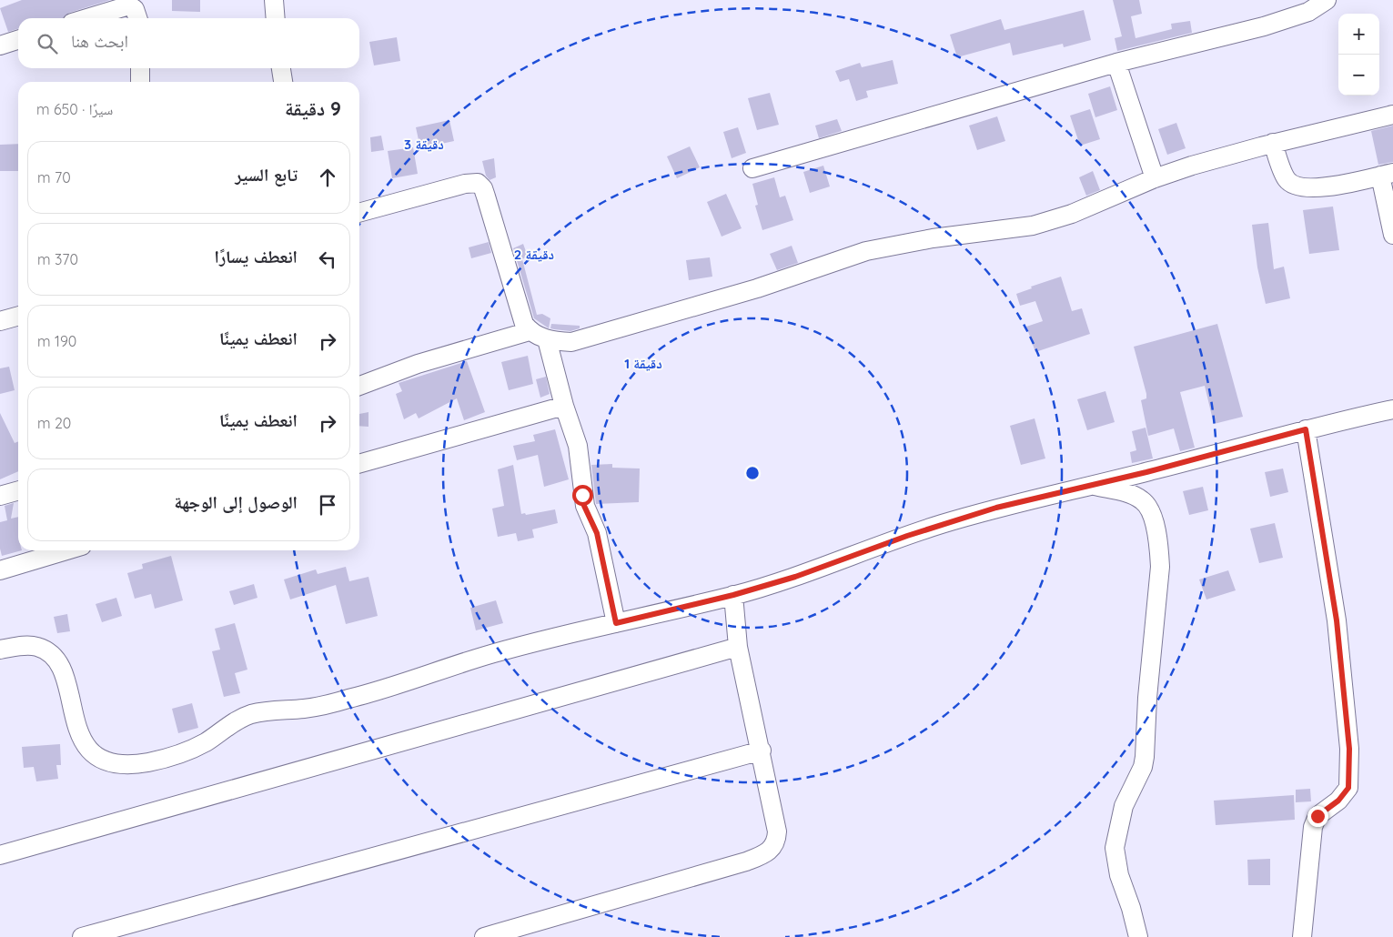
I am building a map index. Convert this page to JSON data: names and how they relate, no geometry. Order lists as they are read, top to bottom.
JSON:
{
  "page": {
    "map_buttons": ["+", "−"],
    "search": "ابحث هنا",
    "heading": ["9 دقيقة", "سيرًا · 650 m"],
    "list": [
      ["تابع السير", "70 m"],
      ["انعطف يسارًا", "370 m"],
      ["انعطف يمينًا", "190 m"],
      ["انعطف يمينًا", "20 m"],
      "الوصول إلى الوجهة"
    ]
  },
  "rings": ["3 دقيقة", "2 دقيقة", "1 دقيقة"]
}
